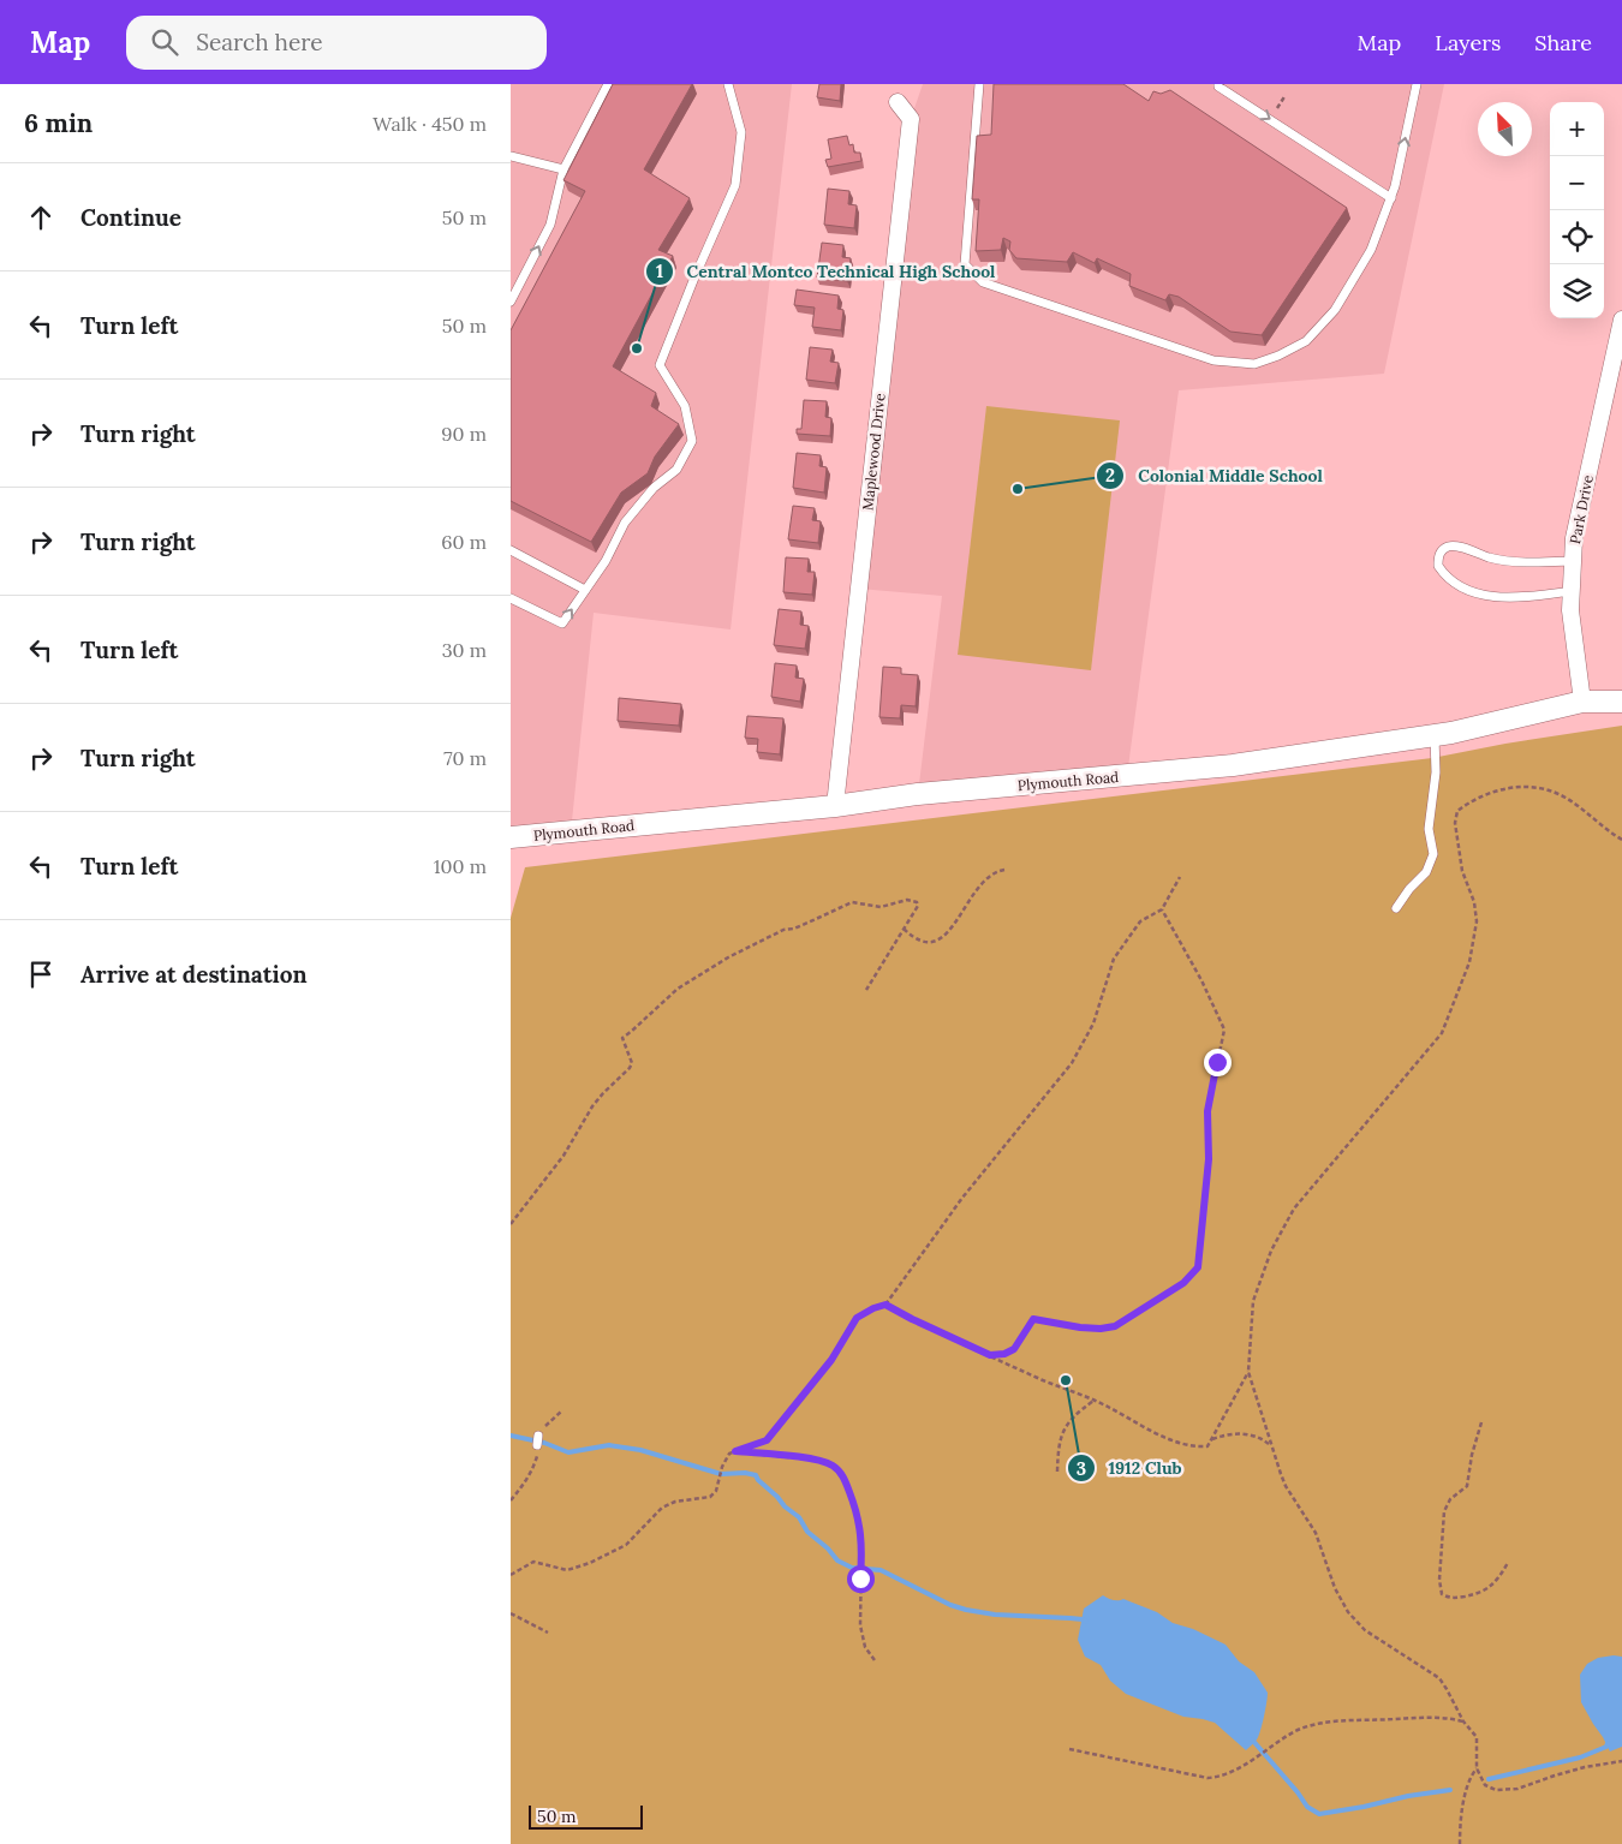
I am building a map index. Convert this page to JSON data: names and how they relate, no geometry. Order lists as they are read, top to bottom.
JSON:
{
  "streets": {
    "street": ["Maplewood Drive", "Park Drive", "Plymouth Road"]
  },
  "crossings": [
    ["Maplewood Drive", "Plymouth Road"],
    ["Park Drive", "Plymouth Road"]
  ],
  "places": ["Central Montco Technical High School", "Colonial Middle School", "1912 Club"],
  "scale_bar": "50 m",
  "north": "top left",
  "page": {
    "header": "Map",
    "search": "Search here",
    "nav": ["Map", "Layers", "Share"],
    "heading": ["6 min", "Walk · 450 m"],
    "map_buttons": ["+", "−"],
    "list": [
      ["Continue", "50 m"],
      ["Turn left", "50 m"],
      ["Turn right", "90 m"],
      ["Turn right", "60 m"],
      ["Turn left", "30 m"],
      ["Turn right", "70 m"],
      ["Turn left", "100 m"],
      "Arrive at destination"
    ],
    "scale": "50 m"
  }
}
